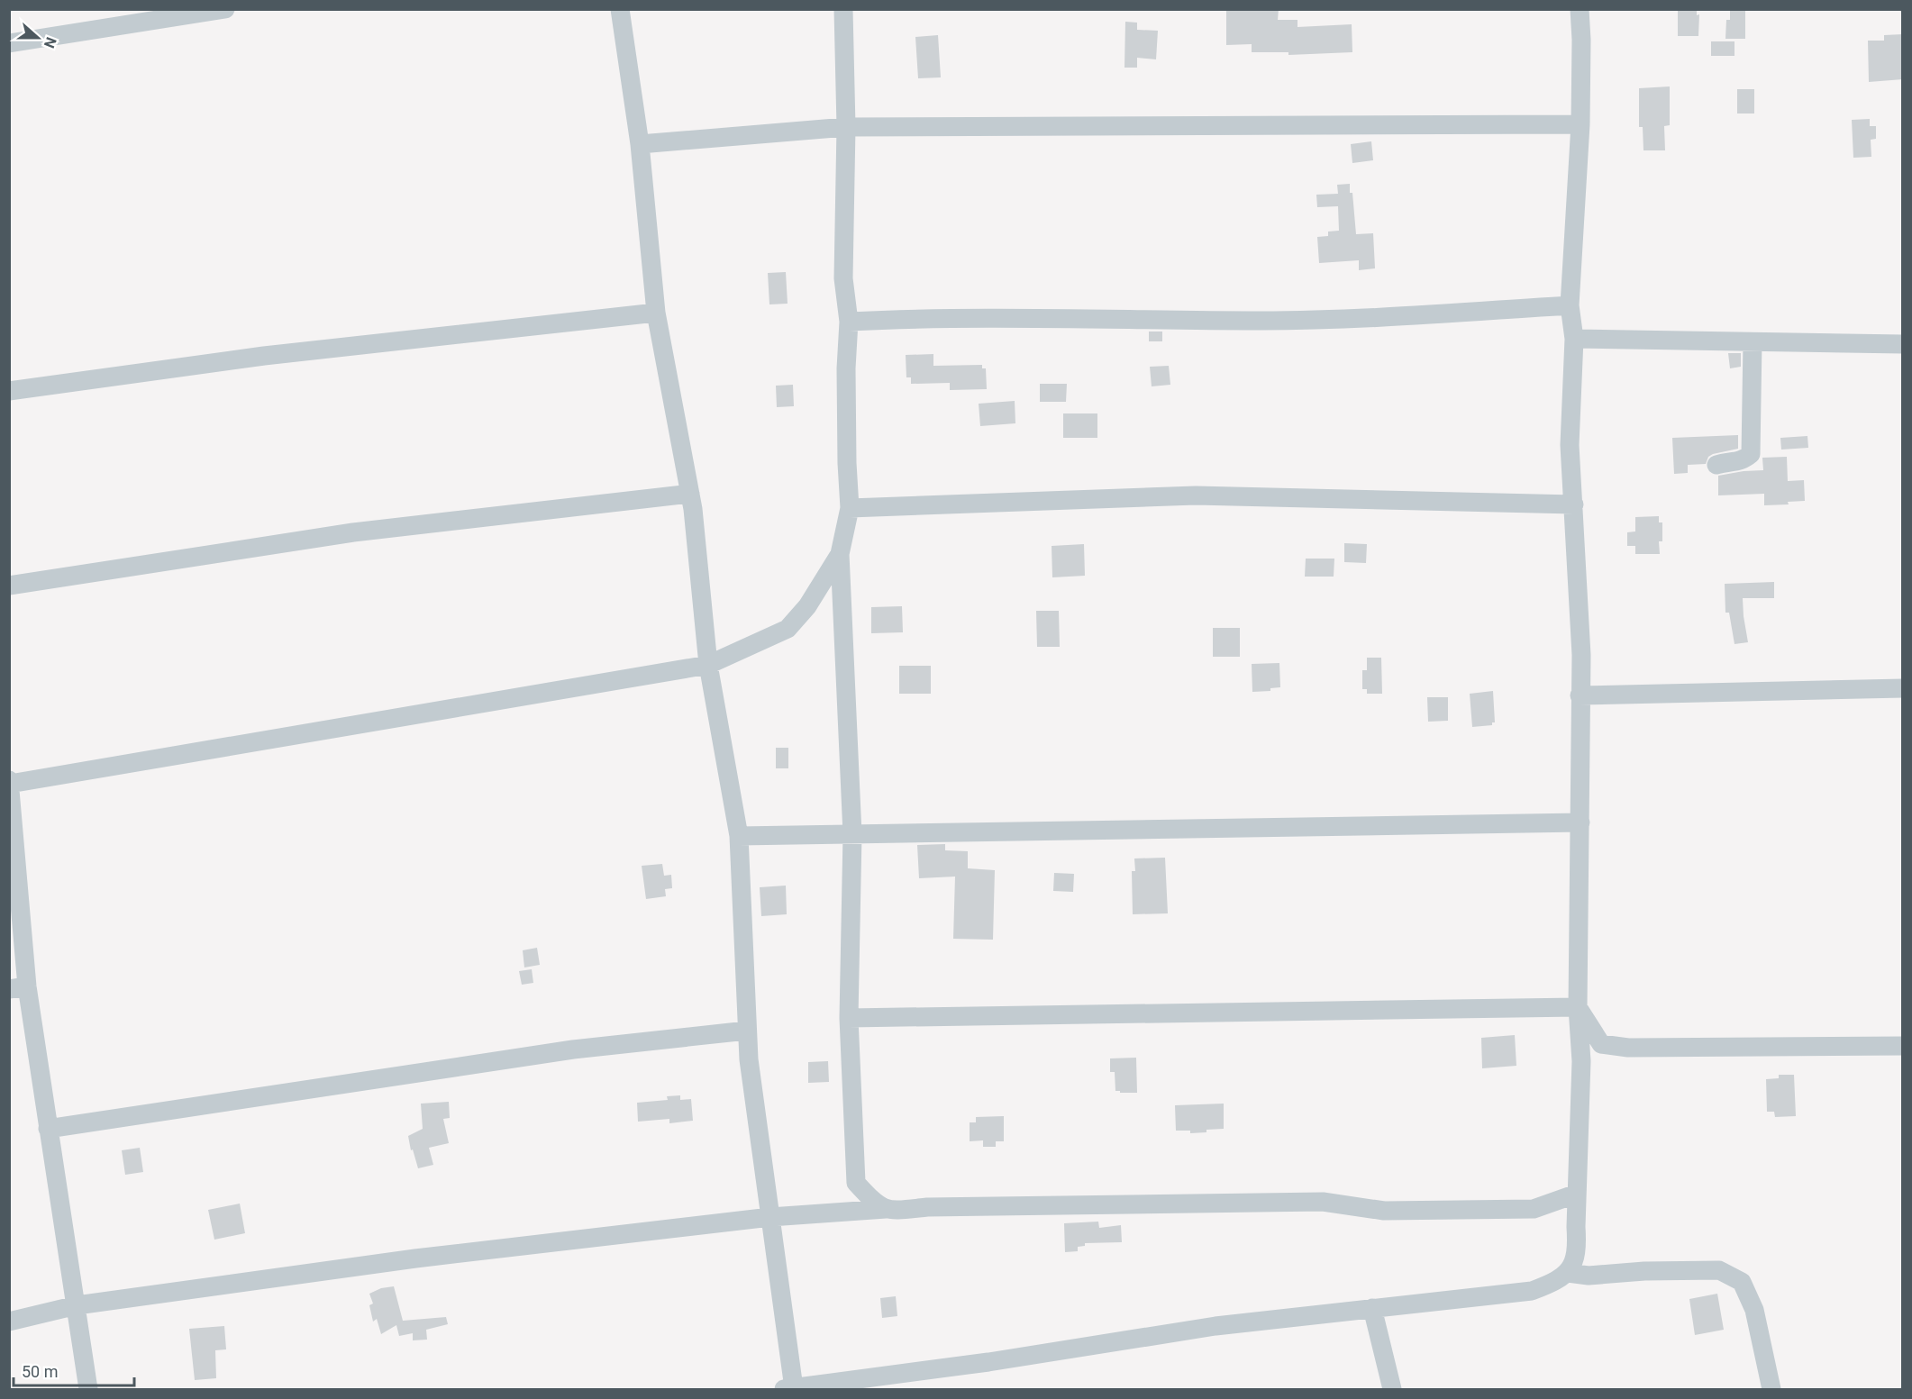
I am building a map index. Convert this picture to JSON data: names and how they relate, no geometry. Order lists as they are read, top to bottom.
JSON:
{
  "scale_bar": "50 m",
  "north": "right"
}
